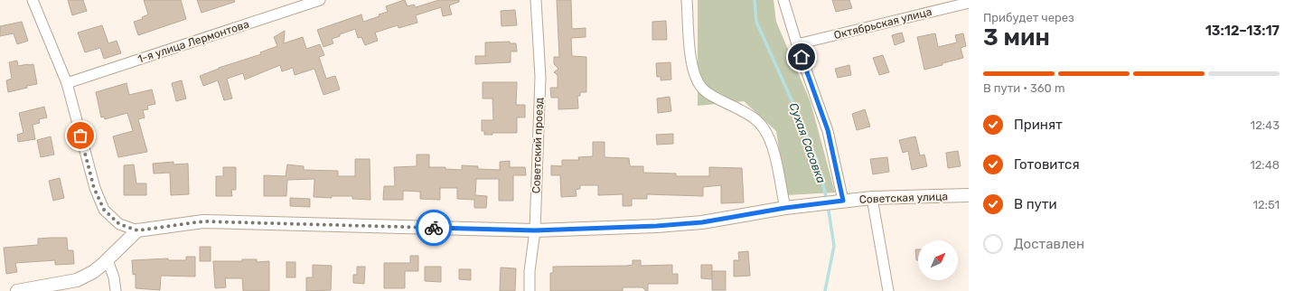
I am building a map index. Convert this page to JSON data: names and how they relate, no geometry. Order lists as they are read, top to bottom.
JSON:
{
  "streets": {
    "street": [
      "Октябрьская улица",
      "1-я улица Лермонтова",
      "Советский проезд",
      "Советская улица"
    ]
  },
  "water": ["Сухая Сасовка"],
  "north": "top right",
  "page": {
    "heading": ["3 мин", "Прибудет через", "13:12–13:17"],
    "bar": "В пути · 360 m",
    "list": [
      ["Принят", "12:43"],
      ["Готовится", "12:48"],
      ["В пути", "12:51"],
      "Доставлен"
    ]
  }
}
